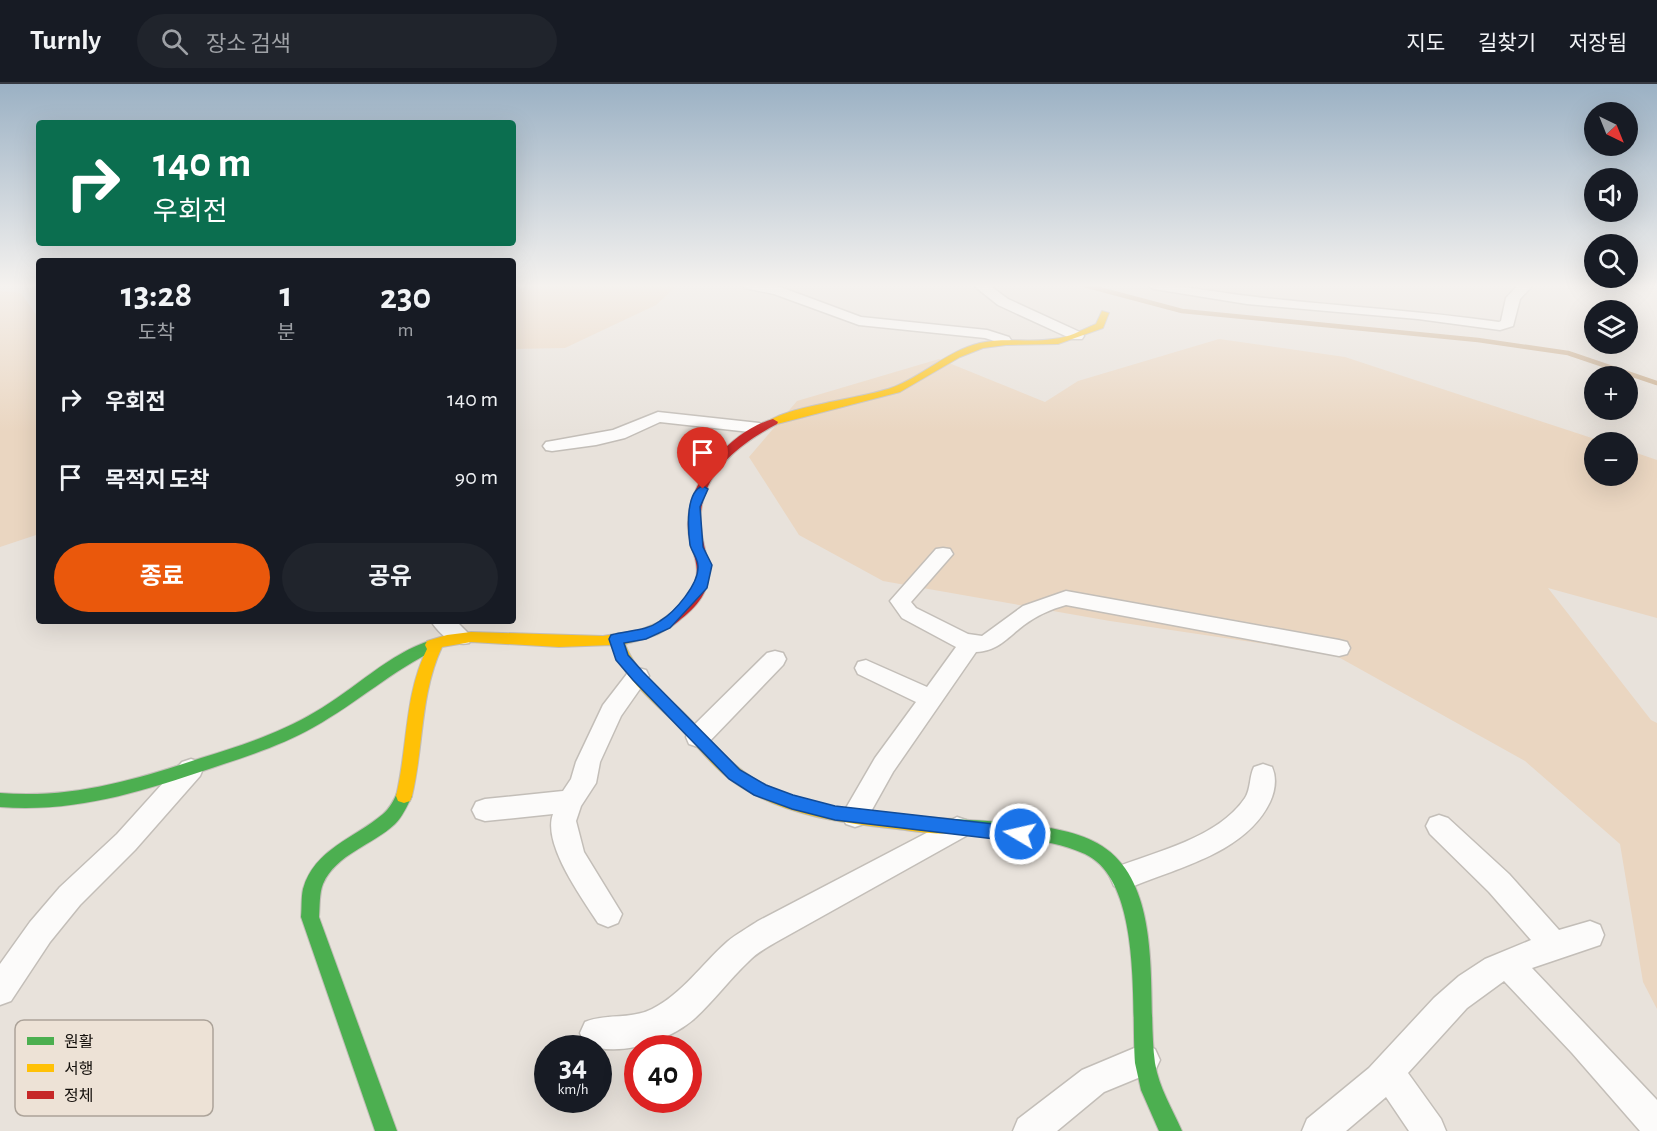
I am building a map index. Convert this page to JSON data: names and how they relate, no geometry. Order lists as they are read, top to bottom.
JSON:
{
  "legend": ["원활", "서행", "정체"],
  "north": "bottom right",
  "page": {
    "header": "Turnly",
    "search": "장소 검색",
    "nav": ["지도", "길찾기", "저장됨"],
    "map_buttons": ["+", "−"],
    "turn": ["140 m", "우회전"],
    "eta": [
      "13:28",
      "도착",
      "1",
      "분",
      "230",
      "m"
    ],
    "list": [
      {
        "name": "우회전",
        "value": "140 m"
      },
      {
        "name": "목적지 도착",
        "value": "90 m"
      }
    ],
    "buttons": ["종료", "공유"],
    "speed": "34 km/h",
    "limit": "40"
  }
}
